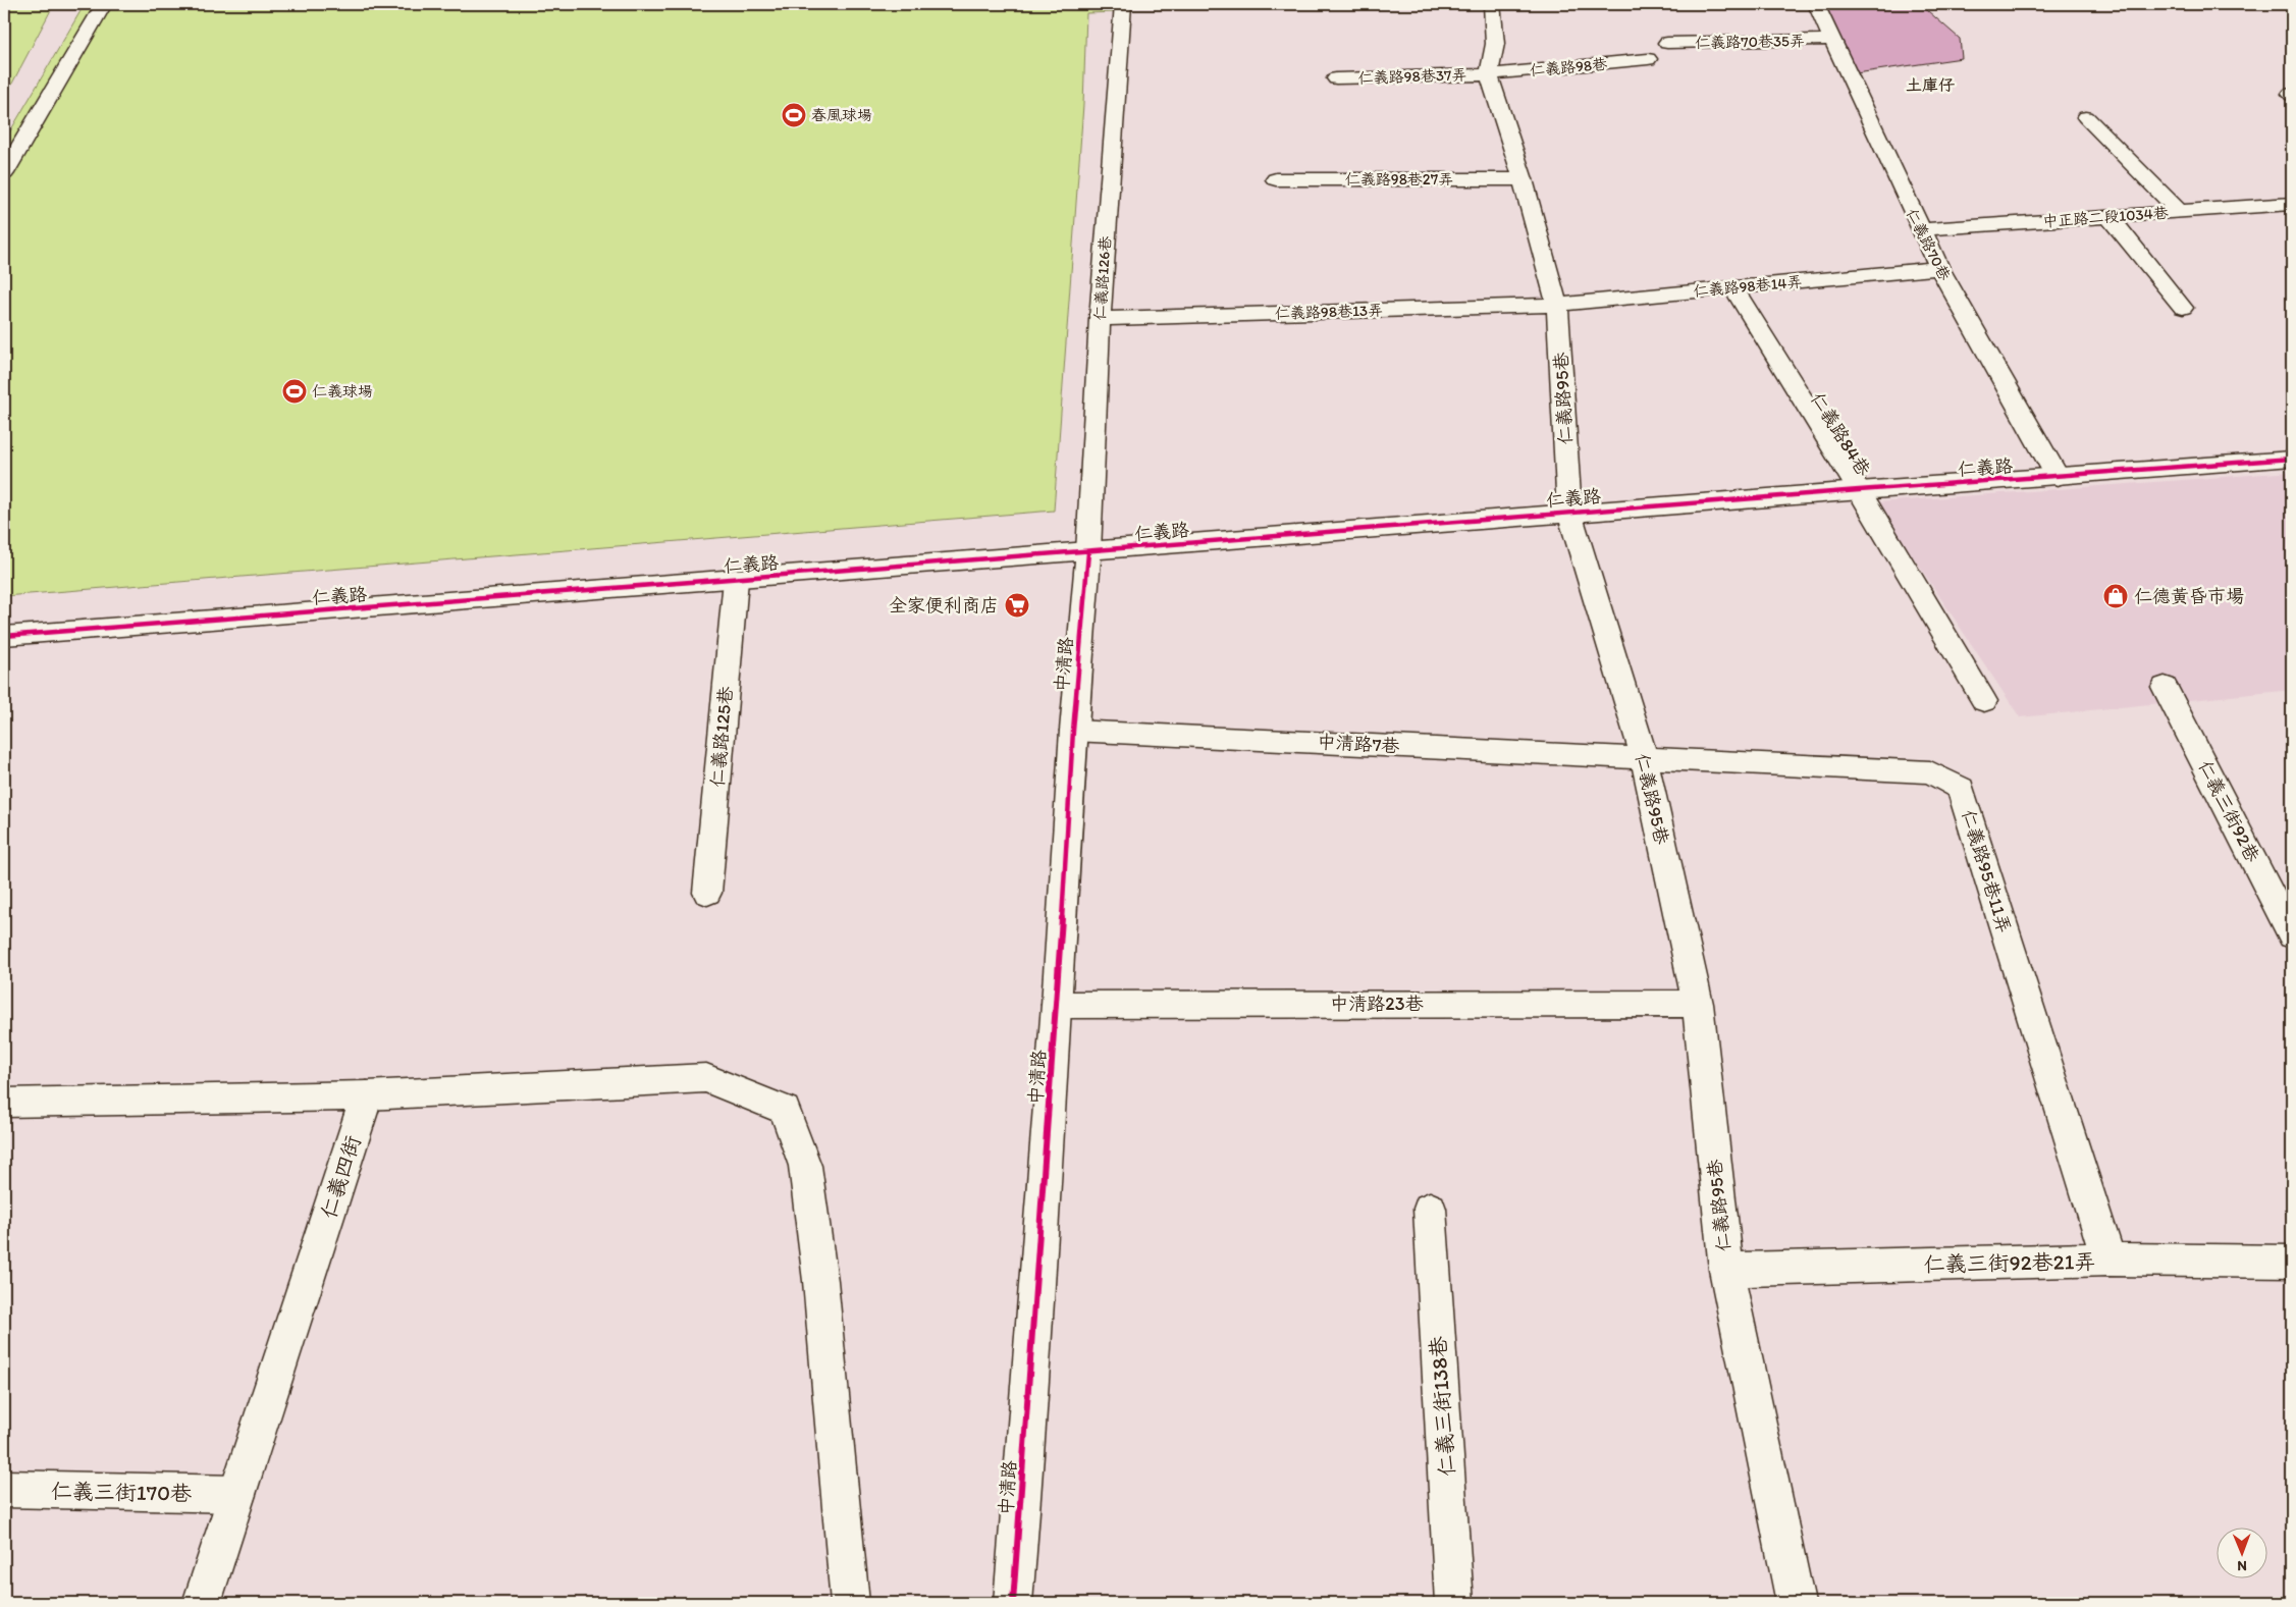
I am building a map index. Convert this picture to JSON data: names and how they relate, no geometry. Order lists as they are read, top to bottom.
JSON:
{
  "streets": {
    "street": [
      "仁義路70巷35弄",
      "仁義路98巷",
      "仁義路98巷37弄",
      "仁義路98巷27弄",
      "中正路二段1034巷",
      "仁義路70巷",
      "仁義路126巷",
      "仁義路98巷14弄",
      "仁義路98巷13弄",
      "仁義路95巷",
      "仁義路84巷",
      "仁義路",
      "中清路",
      "仁義路125巷",
      "中清路7巷",
      "仁義三街92巷",
      "仁義路95巷11弄",
      "中清路23巷",
      "仁義四街",
      "仁義三街92巷21弄",
      "仁義三街138巷",
      "仁義三街170巷"
    ]
  },
  "crossings": [
    ["仁義路70巷35弄", "仁義路70巷"],
    ["仁義路98巷", "仁義路98巷37弄"],
    ["仁義路98巷", "仁義路95巷"],
    ["仁義路98巷37弄", "仁義路95巷"],
    ["仁義路98巷27弄", "仁義路95巷"],
    ["中正路二段1034巷", "仁義路70巷"],
    ["仁義路70巷", "仁義路98巷14弄"],
    ["仁義路70巷", "仁義路"],
    ["仁義路126巷", "仁義路98巷13弄"],
    ["仁義路126巷", "仁義路"],
    ["仁義路126巷", "中清路"],
    ["仁義路98巷14弄", "仁義路98巷13弄"],
    ["仁義路98巷14弄", "仁義路95巷"],
    ["仁義路98巷14弄", "仁義路84巷"],
    ["仁義路98巷13弄", "仁義路95巷"],
    ["仁義路95巷", "仁義路"],
    ["仁義路95巷", "中清路7巷"],
    ["仁義路95巷", "仁義路95巷11弄"],
    ["仁義路95巷", "中清路23巷"],
    ["仁義路95巷", "仁義三街92巷21弄"],
    ["仁義路84巷", "仁義路"],
    ["仁義路", "中清路"],
    ["仁義路", "仁義路125巷"],
    ["中清路", "中清路7巷"],
    ["中清路", "中清路23巷"],
    ["中清路7巷", "仁義路95巷11弄"],
    ["仁義路95巷11弄", "仁義三街92巷21弄"],
    ["仁義四街", "仁義三街170巷"]
  ],
  "districts": ["土庫仔"],
  "places": {
    "sports": ["春風球場", "仁義球場"],
    "shop": ["仁德黃昏市場"],
    "supermarket": ["全家便利商店"]
  },
  "north": "bottom"
}
